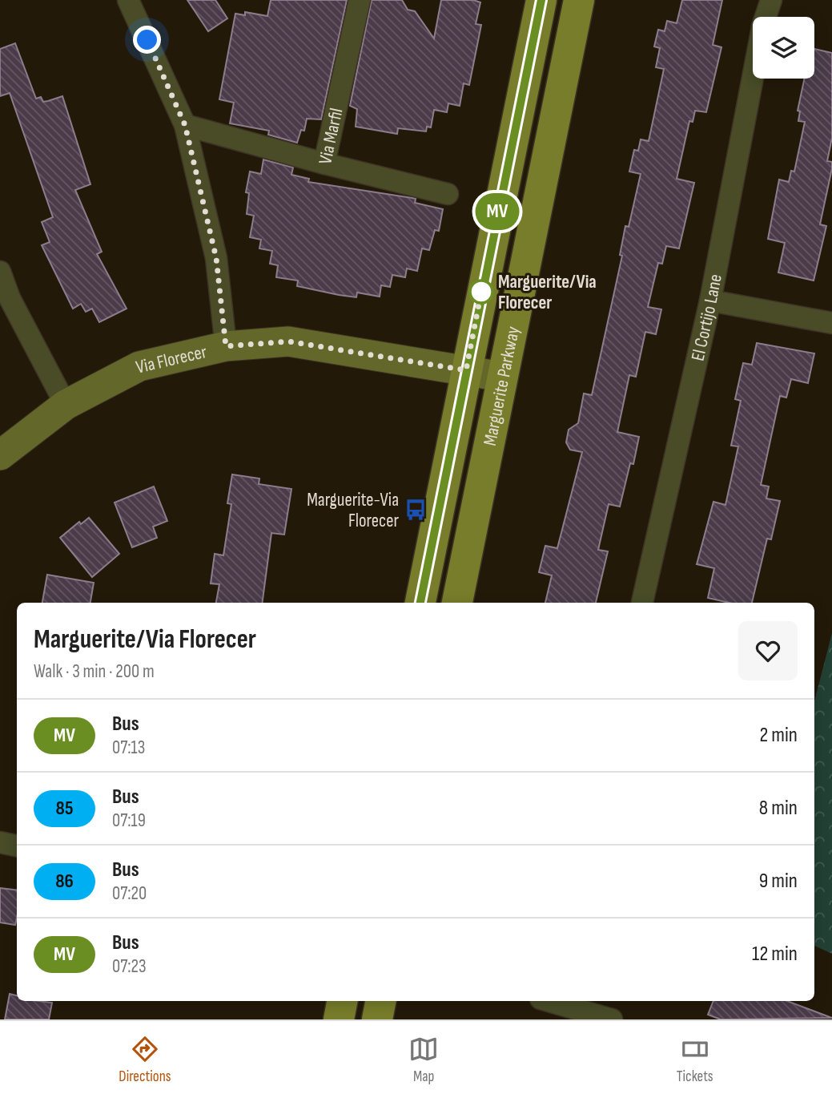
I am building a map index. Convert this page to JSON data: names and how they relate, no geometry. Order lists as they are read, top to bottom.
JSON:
{
  "streets": {
    "main road": ["Marguerite Parkway"],
    "street": ["Via Marfil", "El Cortijo Lane", "Via Florecer"]
  },
  "crossings": [
    ["Via Florecer", "Marguerite Parkway"]
  ],
  "places": {
    "other": ["Marguerite/Via Florecer"],
    "bus stop": ["Marguerite-Via Florecer"]
  },
  "lines": ["bus line MV"],
  "page": {
    "on_map": "MV",
    "heading": ["Marguerite/Via Florecer", "Walk · 3 min · 200 m"],
    "list": [
      {
        "mark": "MV",
        "name": "Bus",
        "note": "07:13",
        "value": "2 min"
      },
      {
        "mark": "85",
        "name": "Bus",
        "note": "07:19",
        "value": "8 min"
      },
      {
        "mark": "86",
        "name": "Bus",
        "note": "07:20",
        "value": "9 min"
      },
      {
        "mark": "MV",
        "name": "Bus",
        "note": "07:23",
        "value": "12 min"
      }
    ],
    "tabs": ["Directions", "Map", "Tickets"]
  }
}
